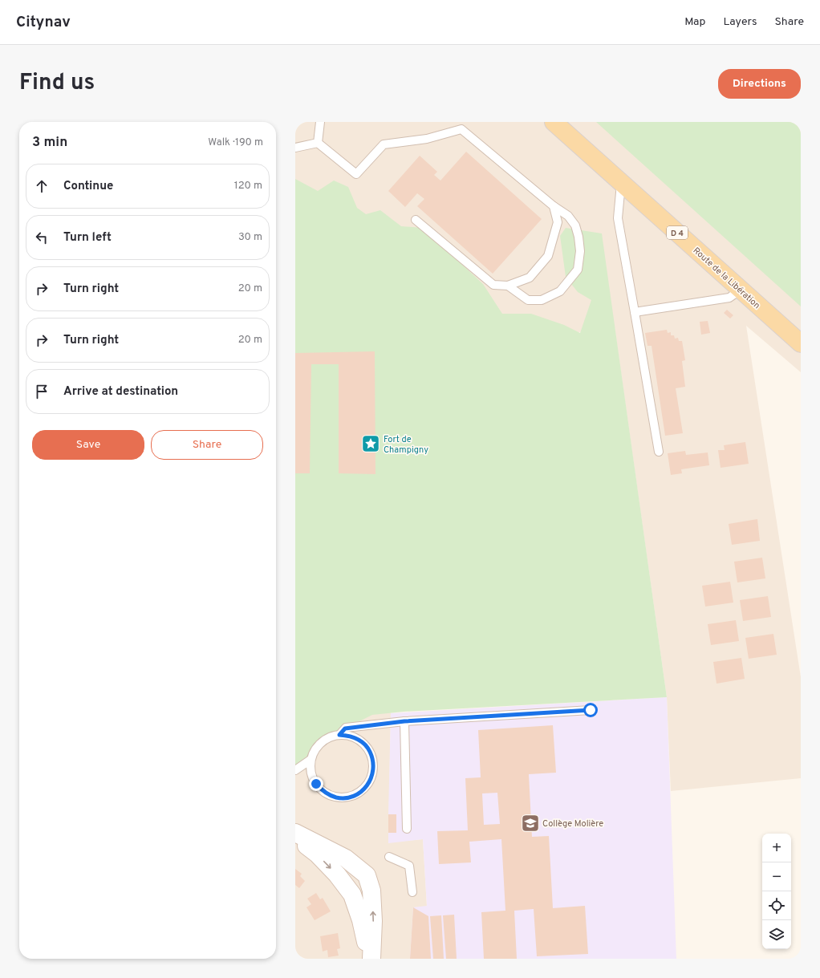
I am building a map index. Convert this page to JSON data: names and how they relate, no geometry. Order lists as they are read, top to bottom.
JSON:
{
  "streets": {
    "main road": ["D 4", "Route de la Libération"]
  },
  "places": {
    "place": ["Fort de Champigny"],
    "school or university": ["Collège Molière"]
  },
  "page": {
    "header": "Citynav",
    "nav": ["Map", "Layers", "Share"],
    "title": "Find us",
    "buttons": [
      "Directions",
      ["Save", "Share"]
    ],
    "heading": ["3 min", "Walk · 190 m"],
    "list": [
      ["Continue", "120 m"],
      ["Turn left", "30 m"],
      ["Turn right", "20 m"],
      ["Turn right", "20 m"],
      "Arrive at destination"
    ],
    "map_buttons": ["+", "−"]
  }
}
